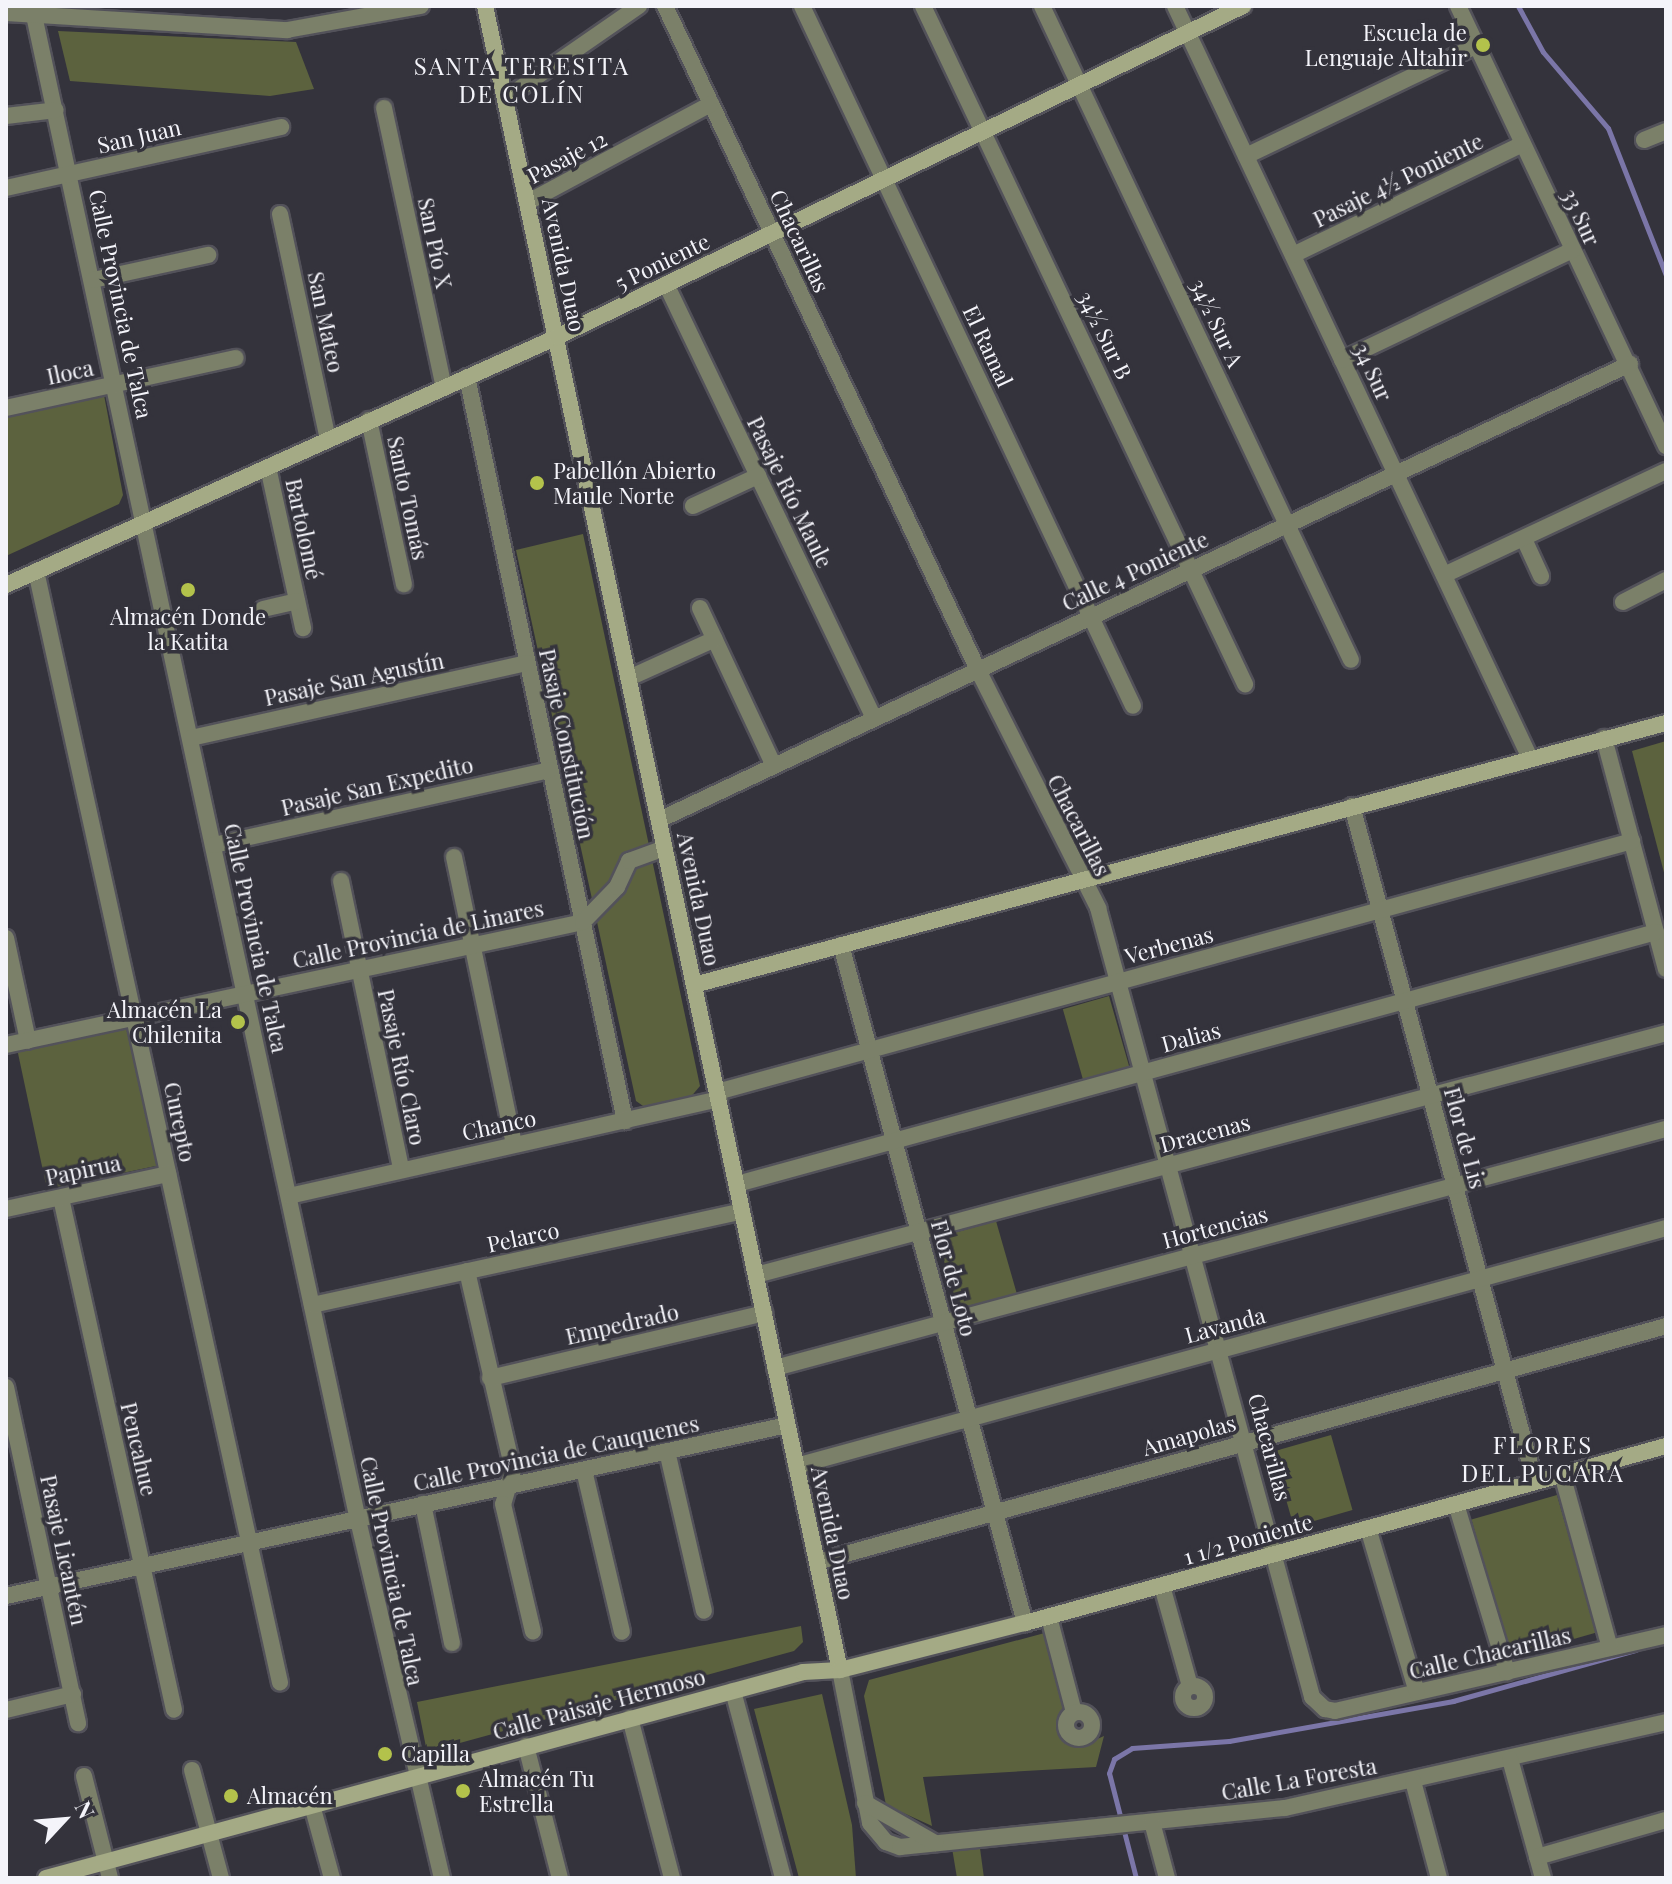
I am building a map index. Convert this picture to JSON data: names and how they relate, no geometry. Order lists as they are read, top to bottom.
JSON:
{
  "streets": {
    "street": [
      "San Juan",
      "Pasaje 12",
      "Pasaje 4½ Poniente",
      "33 Sur",
      "Chacarillas",
      "San Pío X",
      "5 Poniente",
      "Avenida Duao",
      "Calle Provincia de Talca",
      "San Mateo",
      "34½ Sur A",
      "34½ Sur B",
      "El Ramal",
      "Iloca",
      "34 Sur",
      "Pasaje Río Maule",
      "Santo Tomás",
      "Bartolomé",
      "Calle 4 Poniente",
      "Pasaje San Agustín",
      "Pasaje Constitución",
      "Pasaje San Expedito",
      "Calle Provincia de Linares",
      "Verbenas",
      "Dalias",
      "Pasaje Río Claro",
      "Curepto",
      "Chanco",
      "Dracenas",
      "Flor de Lis",
      "Papirua",
      "Hortencias",
      "Pelarco",
      "Flor de Loto",
      "Empedrado",
      "Lavanda",
      "Amapolas",
      "Pencahue",
      "Calle Provincia de Cauquenes",
      "1 1/2 Poniente",
      "Pasaje Licantén",
      "Calle Chacarillas",
      "Calle Paisaje Hermoso",
      "Calle La Foresta"
    ]
  },
  "crossings": [
    ["San Juan", "Calle Provincia de Talca"],
    ["Pasaje 12", "Chacarillas"],
    ["Pasaje 12", "Avenida Duao"],
    ["Pasaje 4½ Poniente", "33 Sur"],
    ["Pasaje 4½ Poniente", "34 Sur"],
    ["33 Sur", "Calle 4 Poniente"],
    ["Chacarillas", "5 Poniente"],
    ["Chacarillas", "Calle 4 Poniente"],
    ["Chacarillas", "Verbenas"],
    ["Chacarillas", "Dalias"],
    ["Chacarillas", "Dracenas"],
    ["Chacarillas", "Hortencias"],
    ["Chacarillas", "Lavanda"],
    ["Chacarillas", "Amapolas"],
    ["Chacarillas", "1 1/2 Poniente"],
    ["Chacarillas", "Calle Chacarillas"],
    ["San Pío X", "5 Poniente"],
    ["5 Poniente", "Avenida Duao"],
    ["5 Poniente", "Calle Provincia de Talca"],
    ["5 Poniente", "San Mateo"],
    ["5 Poniente", "34½ Sur A"],
    ["5 Poniente", "34½ Sur B"],
    ["5 Poniente", "El Ramal"],
    ["5 Poniente", "34 Sur"],
    ["5 Poniente", "Pasaje Río Maule"],
    ["5 Poniente", "Santo Tomás"],
    ["5 Poniente", "Bartolomé"],
    ["5 Poniente", "Pasaje Constitución"],
    ["5 Poniente", "Curepto"],
    ["Avenida Duao", "Calle 4 Poniente"],
    ["Avenida Duao", "Verbenas"],
    ["Avenida Duao", "Dalias"],
    ["Avenida Duao", "Chanco"],
    ["Avenida Duao", "Dracenas"],
    ["Avenida Duao", "Hortencias"],
    ["Avenida Duao", "Pelarco"],
    ["Avenida Duao", "Empedrado"],
    ["Avenida Duao", "Lavanda"],
    ["Avenida Duao", "Amapolas"],
    ["Avenida Duao", "Calle Provincia de Cauquenes"],
    ["Avenida Duao", "1 1/2 Poniente"],
    ["Avenida Duao", "Calle Paisaje Hermoso"],
    ["Avenida Duao", "Calle La Foresta"],
    ["Calle Provincia de Talca", "Iloca"],
    ["Calle Provincia de Talca", "Pasaje San Agustín"],
    ["Calle Provincia de Talca", "Pasaje San Expedito"],
    ["Calle Provincia de Talca", "Calle Provincia de Linares"],
    ["Calle Provincia de Talca", "Chanco"],
    ["Calle Provincia de Talca", "Pelarco"],
    ["Calle Provincia de Talca", "Calle Provincia de Cauquenes"],
    ["Calle Provincia de Talca", "Calle Paisaje Hermoso"],
    ["34½ Sur A", "Calle 4 Poniente"],
    ["34½ Sur B", "Calle 4 Poniente"],
    ["El Ramal", "Calle 4 Poniente"],
    ["34 Sur", "Calle 4 Poniente"],
    ["Pasaje Río Maule", "Calle 4 Poniente"],
    ["Pasaje San Agustín", "Pasaje Constitución"],
    ["Pasaje Constitución", "Pasaje San Expedito"],
    ["Pasaje Constitución", "Calle Provincia de Linares"],
    ["Pasaje Constitución", "Chanco"],
    ["Calle Provincia de Linares", "Pasaje Río Claro"],
    ["Calle Provincia de Linares", "Curepto"],
    ["Verbenas", "Chanco"],
    ["Verbenas", "Flor de Lis"],
    ["Verbenas", "Flor de Loto"],
    ["Dalias", "Flor de Lis"],
    ["Dalias", "Flor de Loto"],
    ["Pasaje Río Claro", "Chanco"],
    ["Curepto", "Papirua"],
    ["Curepto", "Calle Provincia de Cauquenes"],
    ["Dracenas", "Flor de Lis"],
    ["Dracenas", "Flor de Loto"],
    ["Flor de Lis", "Hortencias"],
    ["Flor de Lis", "Lavanda"],
    ["Flor de Lis", "Amapolas"],
    ["Flor de Lis", "1 1/2 Poniente"],
    ["Papirua", "Pencahue"],
    ["Hortencias", "Flor de Loto"],
    ["Flor de Loto", "Lavanda"],
    ["Flor de Loto", "Amapolas"],
    ["Flor de Loto", "1 1/2 Poniente"],
    ["Pencahue", "Calle Provincia de Cauquenes"],
    ["Calle Provincia de Cauquenes", "Pasaje Licantén"],
    ["1 1/2 Poniente", "Calle Paisaje Hermoso"]
  ],
  "districts": ["SANTA TERESITA DE COLÍN", "FLORES DEL PUCARA"],
  "places": [
    "Escuela de Lenguaje Altahir",
    "Pabellón Abierto Maule Norte",
    "Almacén Donde la Katita",
    "Almacén La Chilenita",
    "Capilla",
    "Almacén Tu Estrella",
    "Almacén"
  ],
  "north": "top right"
}
